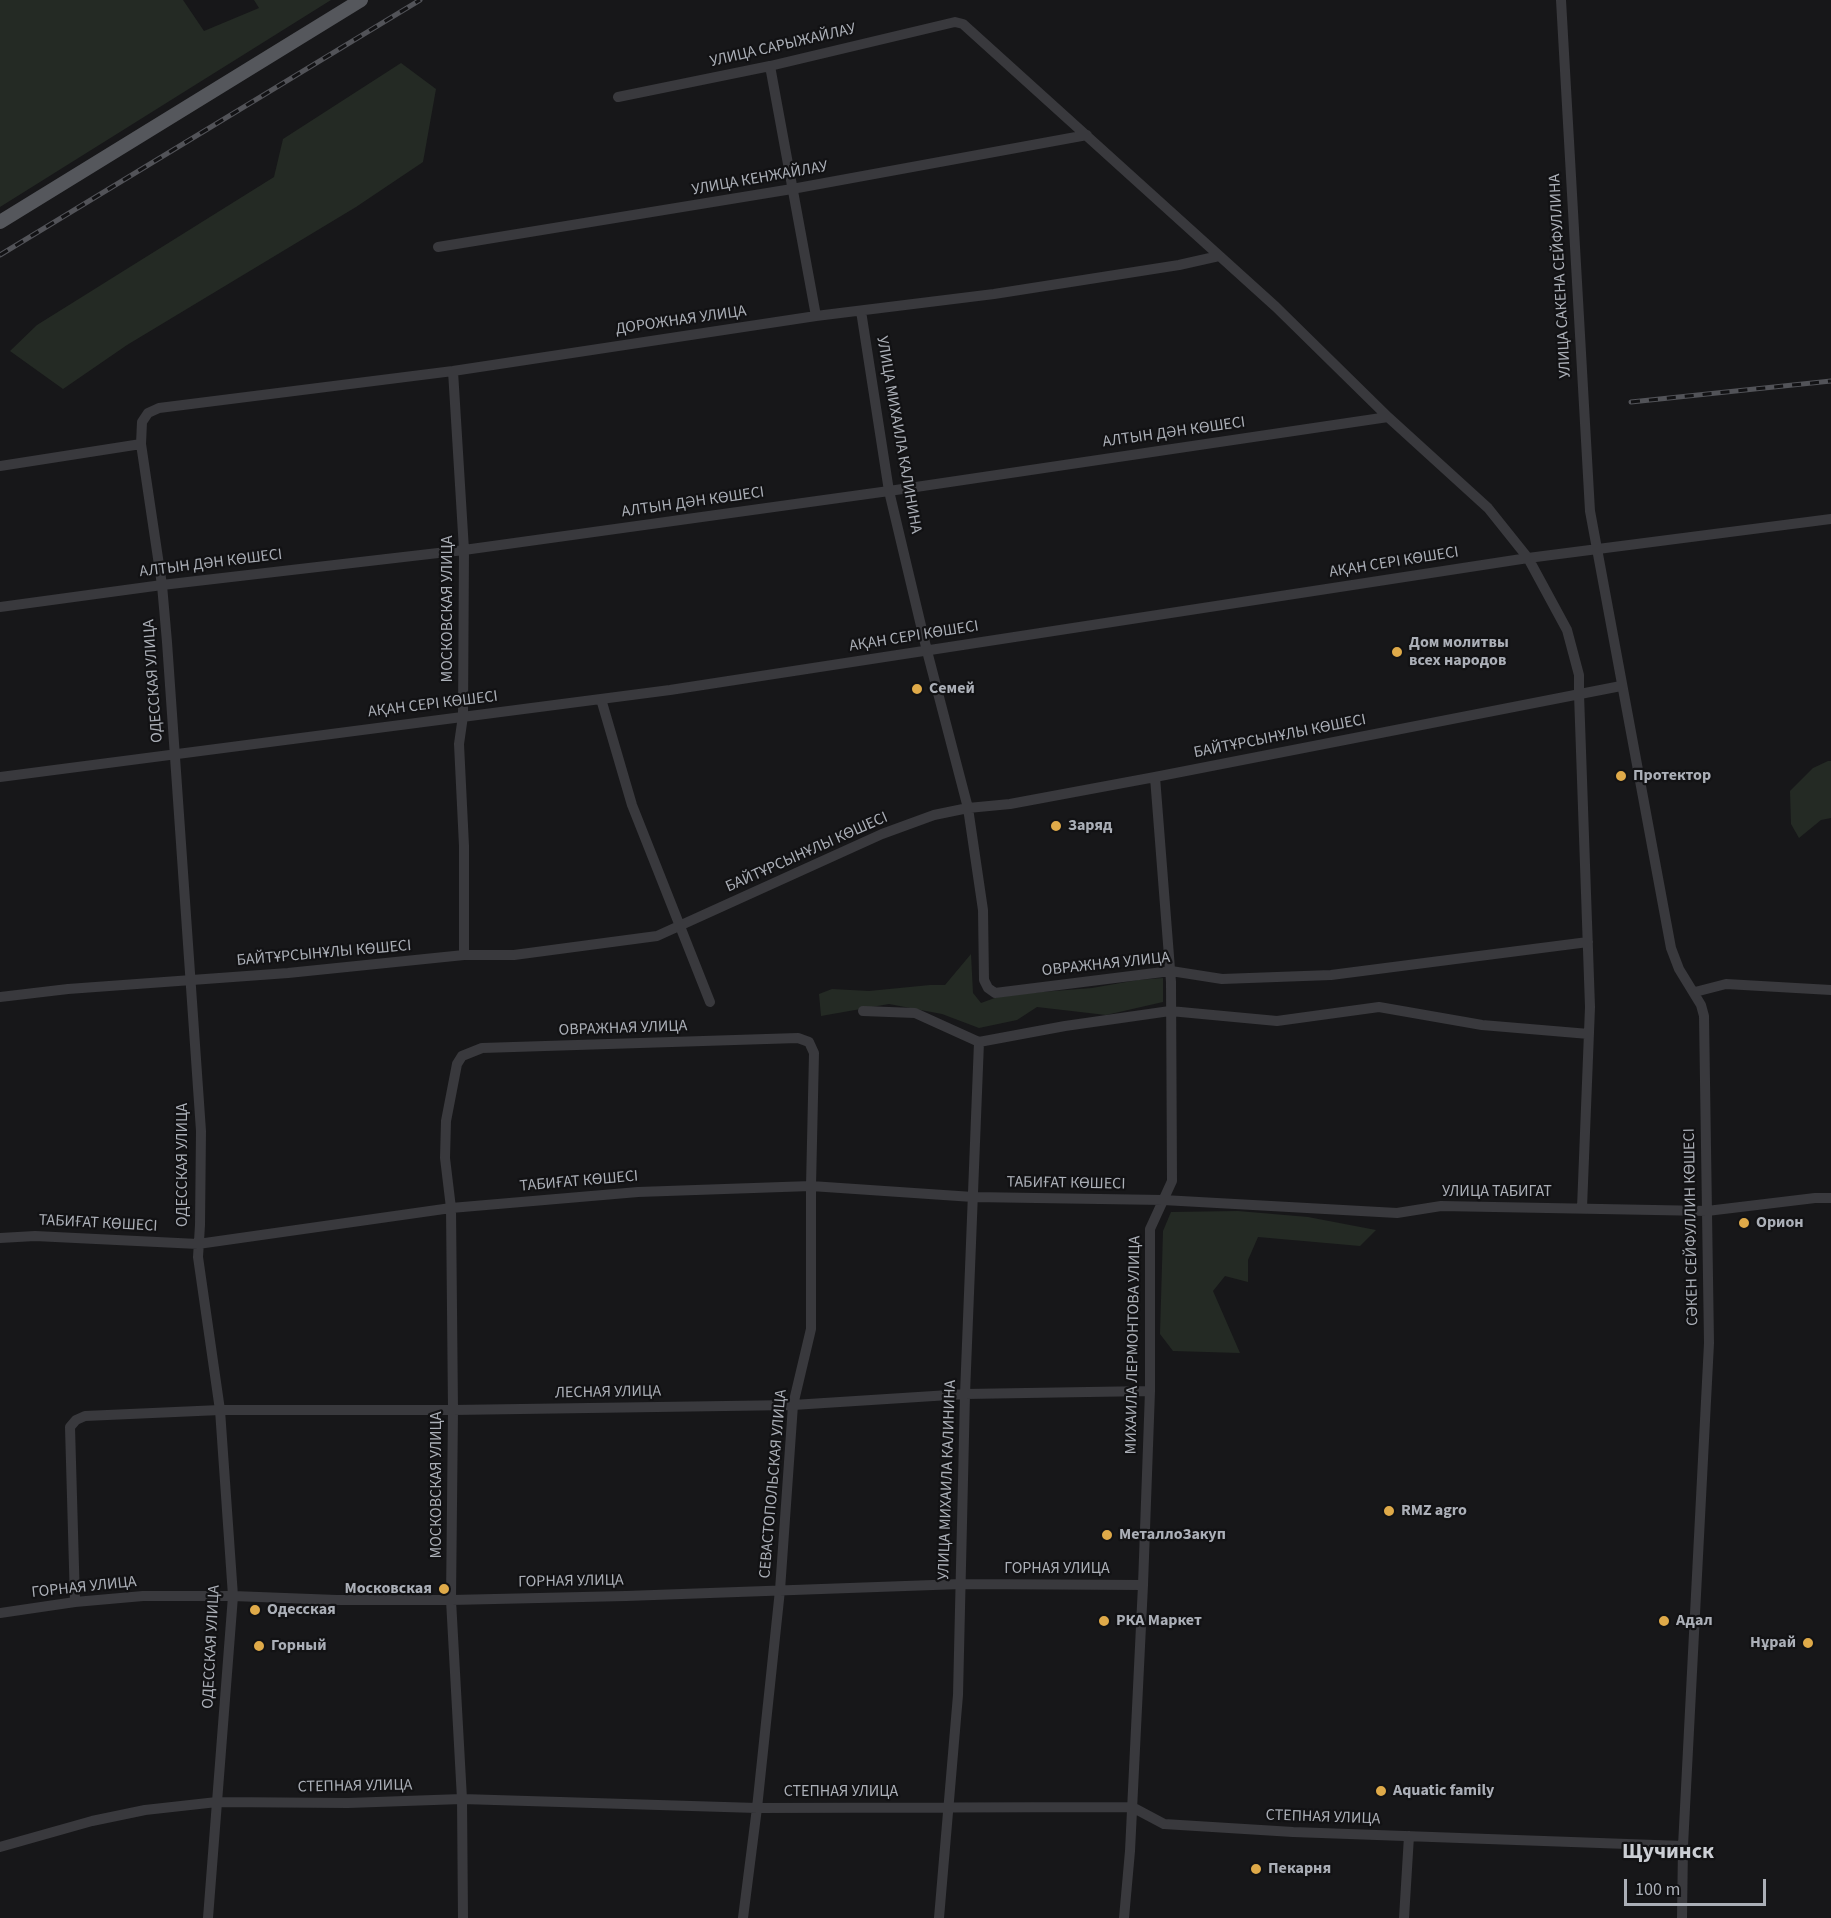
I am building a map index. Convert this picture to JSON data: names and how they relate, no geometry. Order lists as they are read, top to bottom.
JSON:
{
  "streets": {
    "street": [
      "УЛИЦА САРЫЖАЙЛАУ",
      "УЛИЦА КЕНЖАЙЛАУ",
      "УЛИЦА САКЕНА СЕЙФУЛЛИНА",
      "ДОРОЖНАЯ УЛИЦА",
      "АЛТЫН ДӘН КӨШЕСІ",
      "УЛИЦА МИХАИЛА КАЛИНИНА",
      "АҚАН СЕРІ КӨШЕСІ",
      "МОСКОВСКАЯ УЛИЦА",
      "ОДЕССКАЯ УЛИЦА",
      "БАЙТҰРСЫНҰЛЫ КӨШЕСІ",
      "ОВРАЖНАЯ УЛИЦА",
      "ТАБИҒАТ КӨШЕСІ",
      "УЛИЦА ТАБИГАТ",
      "СӘКЕН СЕЙФУЛЛИН КӨШЕСІ",
      "МИХАИЛА ЛЕРМОНТОВА УЛИЦА",
      "ЛЕСНАЯ УЛИЦА",
      "СЕВАСТОПОЛЬСКАЯ УЛИЦА",
      "ГОРНАЯ УЛИЦА",
      "СТЕПНАЯ УЛИЦА"
    ]
  },
  "crossings": [
    ["УЛИЦА САРЫЖАЙЛАУ", "УЛИЦА КЕНЖАЙЛАУ"],
    ["УЛИЦА САКЕНА СЕЙФУЛЛИНА", "АҚАН СЕРІ КӨШЕСІ"],
    ["УЛИЦА САКЕНА СЕЙФУЛЛИНА", "СӘКЕН СЕЙФУЛЛИН КӨШЕСІ"],
    ["ДОРОЖНАЯ УЛИЦА", "УЛИЦА МИХАИЛА КАЛИНИНА"],
    ["ДОРОЖНАЯ УЛИЦА", "МОСКОВСКАЯ УЛИЦА"],
    ["ДОРОЖНАЯ УЛИЦА", "ОДЕССКАЯ УЛИЦА"],
    ["АЛТЫН ДӘН КӨШЕСІ", "УЛИЦА МИХАИЛА КАЛИНИНА"],
    ["АЛТЫН ДӘН КӨШЕСІ", "МОСКОВСКАЯ УЛИЦА"],
    ["АЛТЫН ДӘН КӨШЕСІ", "ОДЕССКАЯ УЛИЦА"],
    ["УЛИЦА МИХАИЛА КАЛИНИНА", "АҚАН СЕРІ КӨШЕСІ"],
    ["УЛИЦА МИХАИЛА КАЛИНИНА", "БАЙТҰРСЫНҰЛЫ КӨШЕСІ"],
    ["УЛИЦА МИХАИЛА КАЛИНИНА", "ОВРАЖНАЯ УЛИЦА"],
    ["УЛИЦА МИХАИЛА КАЛИНИНА", "ТАБИҒАТ КӨШЕСІ"],
    ["УЛИЦА МИХАИЛА КАЛИНИНА", "ЛЕСНАЯ УЛИЦА"],
    ["УЛИЦА МИХАИЛА КАЛИНИНА", "ГОРНАЯ УЛИЦА"],
    ["УЛИЦА МИХАИЛА КАЛИНИНА", "СТЕПНАЯ УЛИЦА"],
    ["АҚАН СЕРІ КӨШЕСІ", "МОСКОВСКАЯ УЛИЦА"],
    ["АҚАН СЕРІ КӨШЕСІ", "ОДЕССКАЯ УЛИЦА"],
    ["АҚАН СЕРІ КӨШЕСІ", "СӘКЕН СЕЙФУЛЛИН КӨШЕСІ"],
    ["МОСКОВСКАЯ УЛИЦА", "БАЙТҰРСЫНҰЛЫ КӨШЕСІ"],
    ["МОСКОВСКАЯ УЛИЦА", "ОВРАЖНАЯ УЛИЦА"],
    ["МОСКОВСКАЯ УЛИЦА", "ТАБИҒАТ КӨШЕСІ"],
    ["МОСКОВСКАЯ УЛИЦА", "ЛЕСНАЯ УЛИЦА"],
    ["МОСКОВСКАЯ УЛИЦА", "ГОРНАЯ УЛИЦА"],
    ["МОСКОВСКАЯ УЛИЦА", "СТЕПНАЯ УЛИЦА"],
    ["ОДЕССКАЯ УЛИЦА", "БАЙТҰРСЫНҰЛЫ КӨШЕСІ"],
    ["ОДЕССКАЯ УЛИЦА", "ТАБИҒАТ КӨШЕСІ"],
    ["ОДЕССКАЯ УЛИЦА", "ЛЕСНАЯ УЛИЦА"],
    ["ОДЕССКАЯ УЛИЦА", "ГОРНАЯ УЛИЦА"],
    ["ОДЕССКАЯ УЛИЦА", "СТЕПНАЯ УЛИЦА"],
    ["БАЙТҰРСЫНҰЛЫ КӨШЕСІ", "ОВРАЖНАЯ УЛИЦА"],
    ["БАЙТҰРСЫНҰЛЫ КӨШЕСІ", "СӘКЕН СЕЙФУЛЛИН КӨШЕСІ"],
    ["БАЙТҰРСЫНҰЛЫ КӨШЕСІ", "МИХАИЛА ЛЕРМОНТОВА УЛИЦА"],
    ["ОВРАЖНАЯ УЛИЦА", "МИХАИЛА ЛЕРМОНТОВА УЛИЦА"],
    ["ОВРАЖНАЯ УЛИЦА", "СЕВАСТОПОЛЬСКАЯ УЛИЦА"],
    ["ТАБИҒАТ КӨШЕСІ", "УЛИЦА ТАБИГАТ"],
    ["ТАБИҒАТ КӨШЕСІ", "МИХАИЛА ЛЕРМОНТОВА УЛИЦА"],
    ["ТАБИҒАТ КӨШЕСІ", "СЕВАСТОПОЛЬСКАЯ УЛИЦА"],
    ["УЛИЦА ТАБИГАТ", "СӘКЕН СЕЙФУЛЛИН КӨШЕСІ"],
    ["УЛИЦА ТАБИГАТ", "МИХАИЛА ЛЕРМОНТОВА УЛИЦА"],
    ["СӘКЕН СЕЙФУЛЛИН КӨШЕСІ", "СТЕПНАЯ УЛИЦА"],
    ["МИХАИЛА ЛЕРМОНТОВА УЛИЦА", "ЛЕСНАЯ УЛИЦА"],
    ["МИХАИЛА ЛЕРМОНТОВА УЛИЦА", "ГОРНАЯ УЛИЦА"],
    ["МИХАИЛА ЛЕРМОНТОВА УЛИЦА", "СТЕПНАЯ УЛИЦА"],
    ["ЛЕСНАЯ УЛИЦА", "СЕВАСТОПОЛЬСКАЯ УЛИЦА"],
    ["ЛЕСНАЯ УЛИЦА", "ГОРНАЯ УЛИЦА"],
    ["СЕВАСТОПОЛЬСКАЯ УЛИЦА", "ГОРНАЯ УЛИЦА"],
    ["СЕВАСТОПОЛЬСКАЯ УЛИЦА", "СТЕПНАЯ УЛИЦА"]
  ],
  "districts": ["Щучинск"],
  "places": [
    "Дом молитвы всех народов",
    "Семей",
    "Протектор",
    "Заряд",
    "Орион",
    "RMZ agro",
    "МеталлоЗакуп",
    "Московская",
    "Одесская",
    "РКА Маркет",
    "Адал",
    "Нұрай",
    "Горный",
    "Aquatic family",
    "Пекарня"
  ],
  "scale_bar": "100 m"
}
